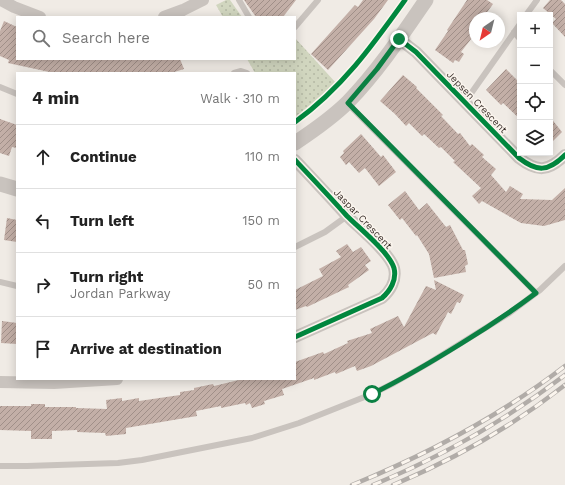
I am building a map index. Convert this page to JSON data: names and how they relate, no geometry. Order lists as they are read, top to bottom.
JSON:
{
  "streets": {
    "street": ["Jepsen Crescent", "Jaspar Crescent"]
  },
  "north": "bottom left",
  "page": {
    "map_buttons": ["+", "−"],
    "search": "Search here",
    "heading": ["4 min", "Walk · 310 m"],
    "list": [
      ["Continue", "110 m"],
      ["Turn left", "150 m"],
      ["Turn right", "Jordan Parkway", "50 m"],
      "Arrive at destination"
    ]
  }
}
